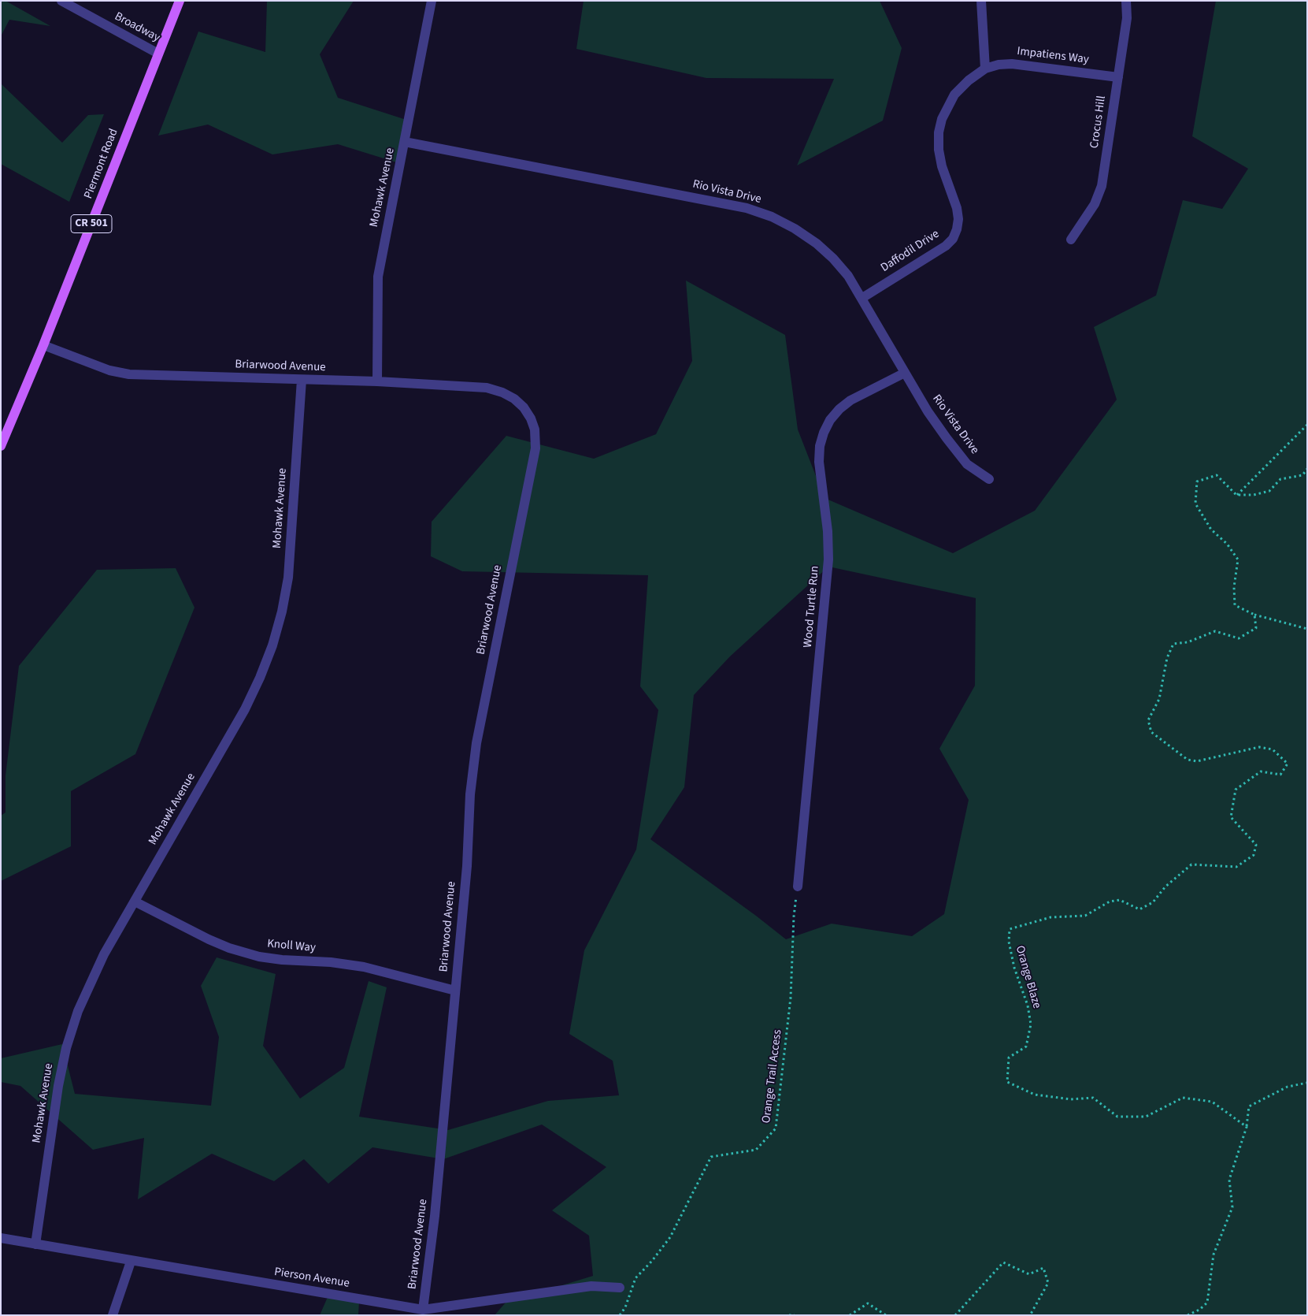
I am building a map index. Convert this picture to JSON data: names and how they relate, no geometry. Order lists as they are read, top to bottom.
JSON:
{
  "streets": {
    "main road": ["Piermont Road", "CR 501"],
    "street": [
      "Broadway",
      "Impatiens Way",
      "Crocus Hill",
      "Mohawk Avenue",
      "Rio Vista Drive",
      "Daffodil Drive",
      "Briarwood Avenue",
      "Wood Turtle Run",
      "Knoll Way",
      "Pierson Avenue"
    ],
    "path": ["Orange Blaze", "Orange Trail Access"]
  },
  "crossings": [
    ["Broadway", "Piermont Road"],
    ["Impatiens Way", "Crocus Hill"],
    ["Impatiens Way", "Daffodil Drive"],
    ["Piermont Road", "Briarwood Avenue"],
    ["Mohawk Avenue", "Rio Vista Drive"],
    ["Mohawk Avenue", "Briarwood Avenue"],
    ["Mohawk Avenue", "Knoll Way"],
    ["Mohawk Avenue", "Pierson Avenue"],
    ["Rio Vista Drive", "Daffodil Drive"],
    ["Rio Vista Drive", "Wood Turtle Run"],
    ["Briarwood Avenue", "Knoll Way"],
    ["Briarwood Avenue", "Pierson Avenue"],
    ["Wood Turtle Run", "Orange Trail Access"]
  ]
}
